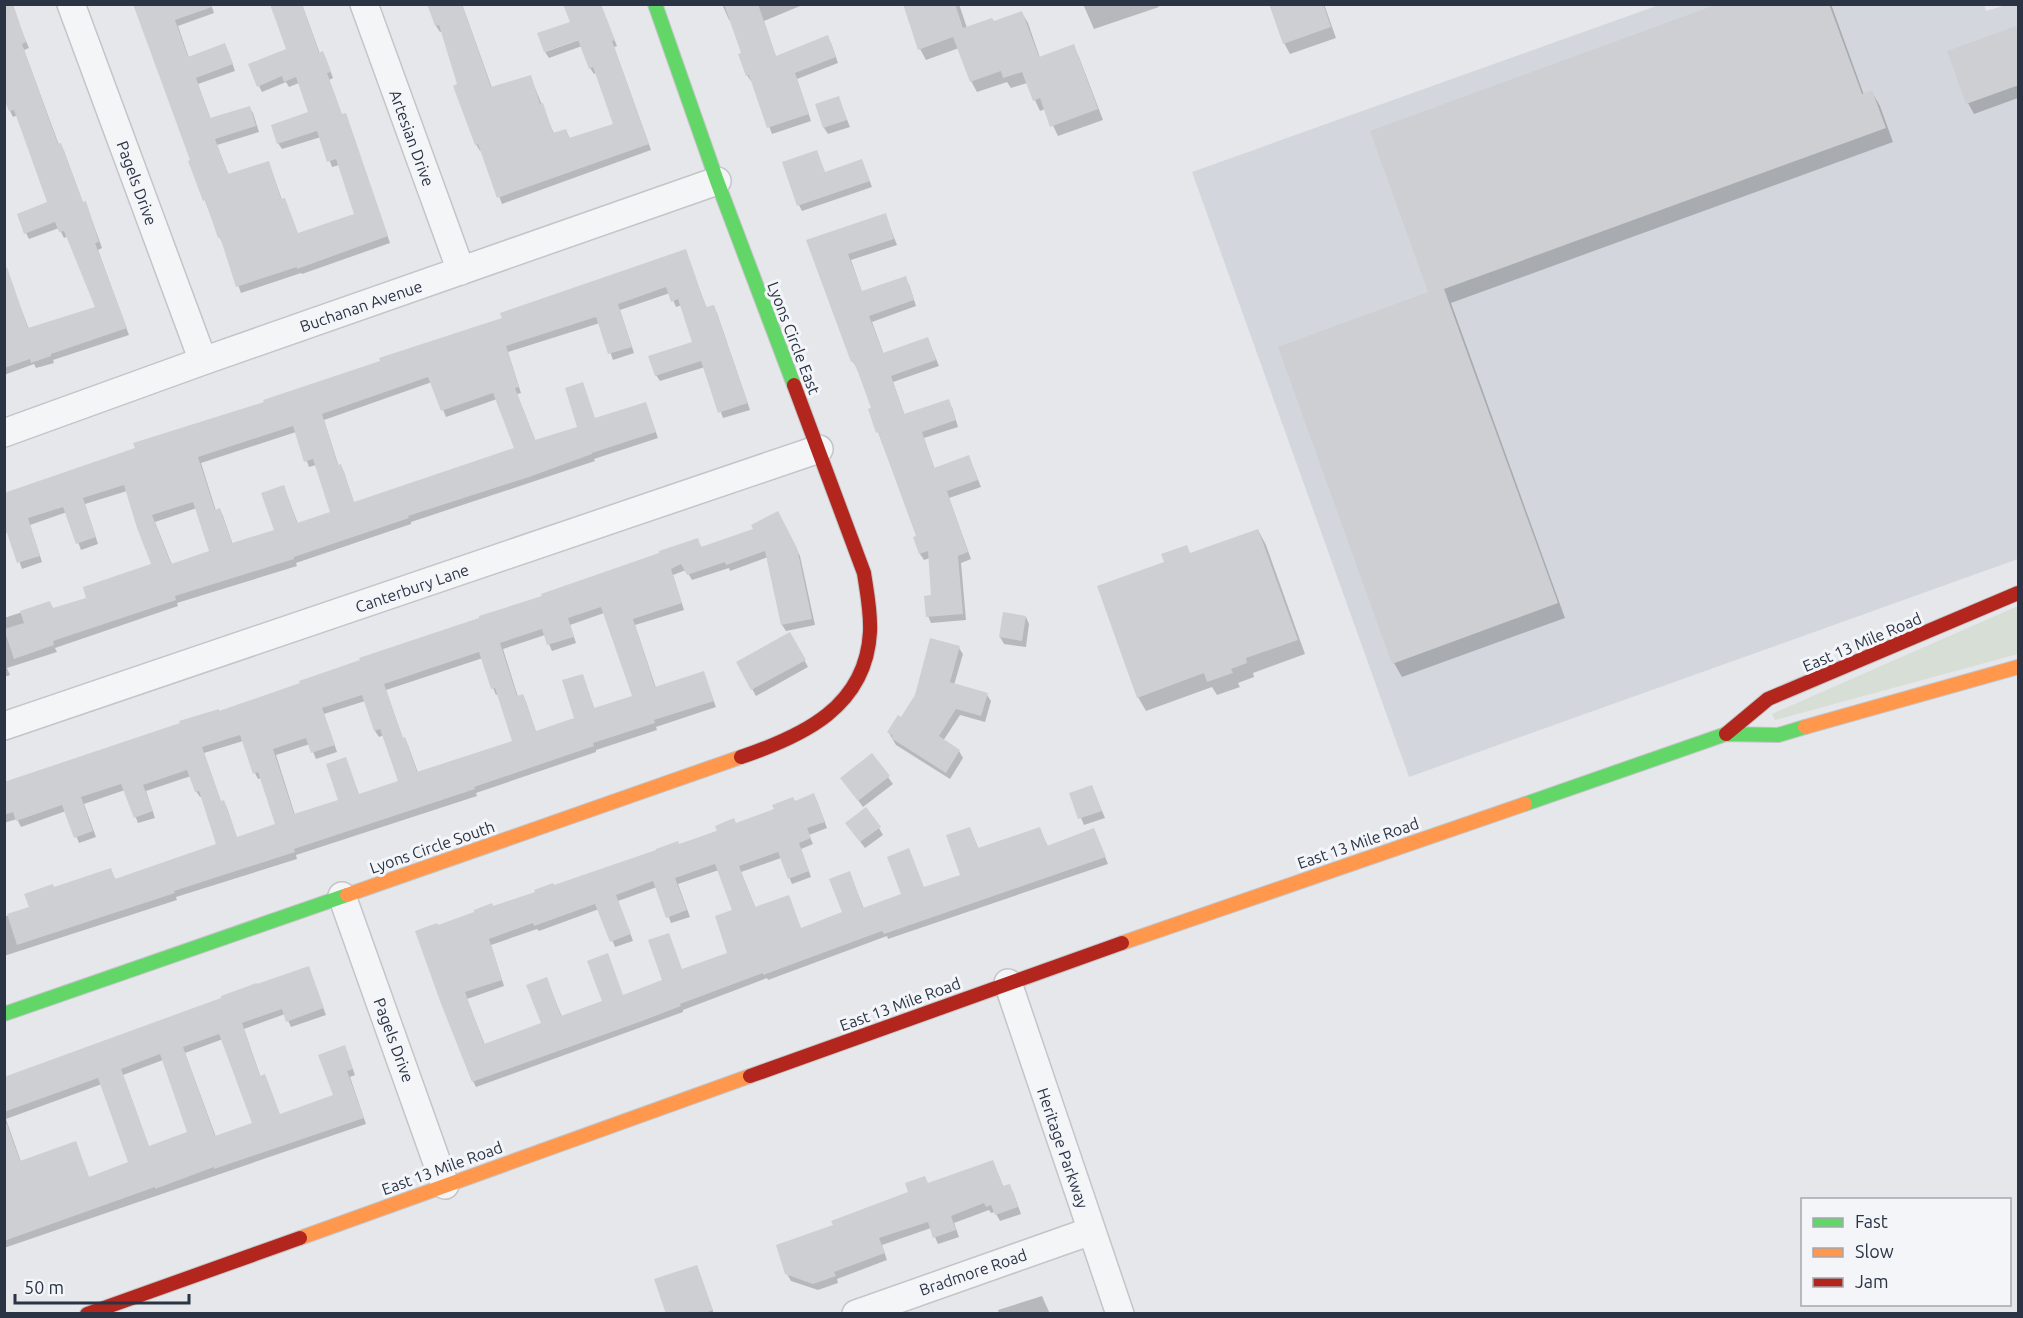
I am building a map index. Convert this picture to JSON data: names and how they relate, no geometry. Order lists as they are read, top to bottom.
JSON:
{
  "streets": {
    "main road": ["Lyons Circle East", "East 13 Mile Road", "Lyons Circle South"],
    "street": [
      "Artesian Drive",
      "Pagels Drive",
      "Buchanan Avenue",
      "Canterbury Lane",
      "Heritage Parkway",
      "Bradmore Road"
    ]
  },
  "crossings": [
    ["Artesian Drive", "Buchanan Avenue"],
    ["Pagels Drive", "Buchanan Avenue"],
    ["Pagels Drive", "East 13 Mile Road"],
    ["Pagels Drive", "Lyons Circle South"],
    ["Buchanan Avenue", "Lyons Circle East"],
    ["Lyons Circle East", "Canterbury Lane"],
    ["Lyons Circle East", "Lyons Circle South"],
    ["East 13 Mile Road", "Heritage Parkway"],
    ["Heritage Parkway", "Bradmore Road"]
  ],
  "legend": ["Fast", "Slow", "Jam"],
  "scale_bar": "50 m"
}
